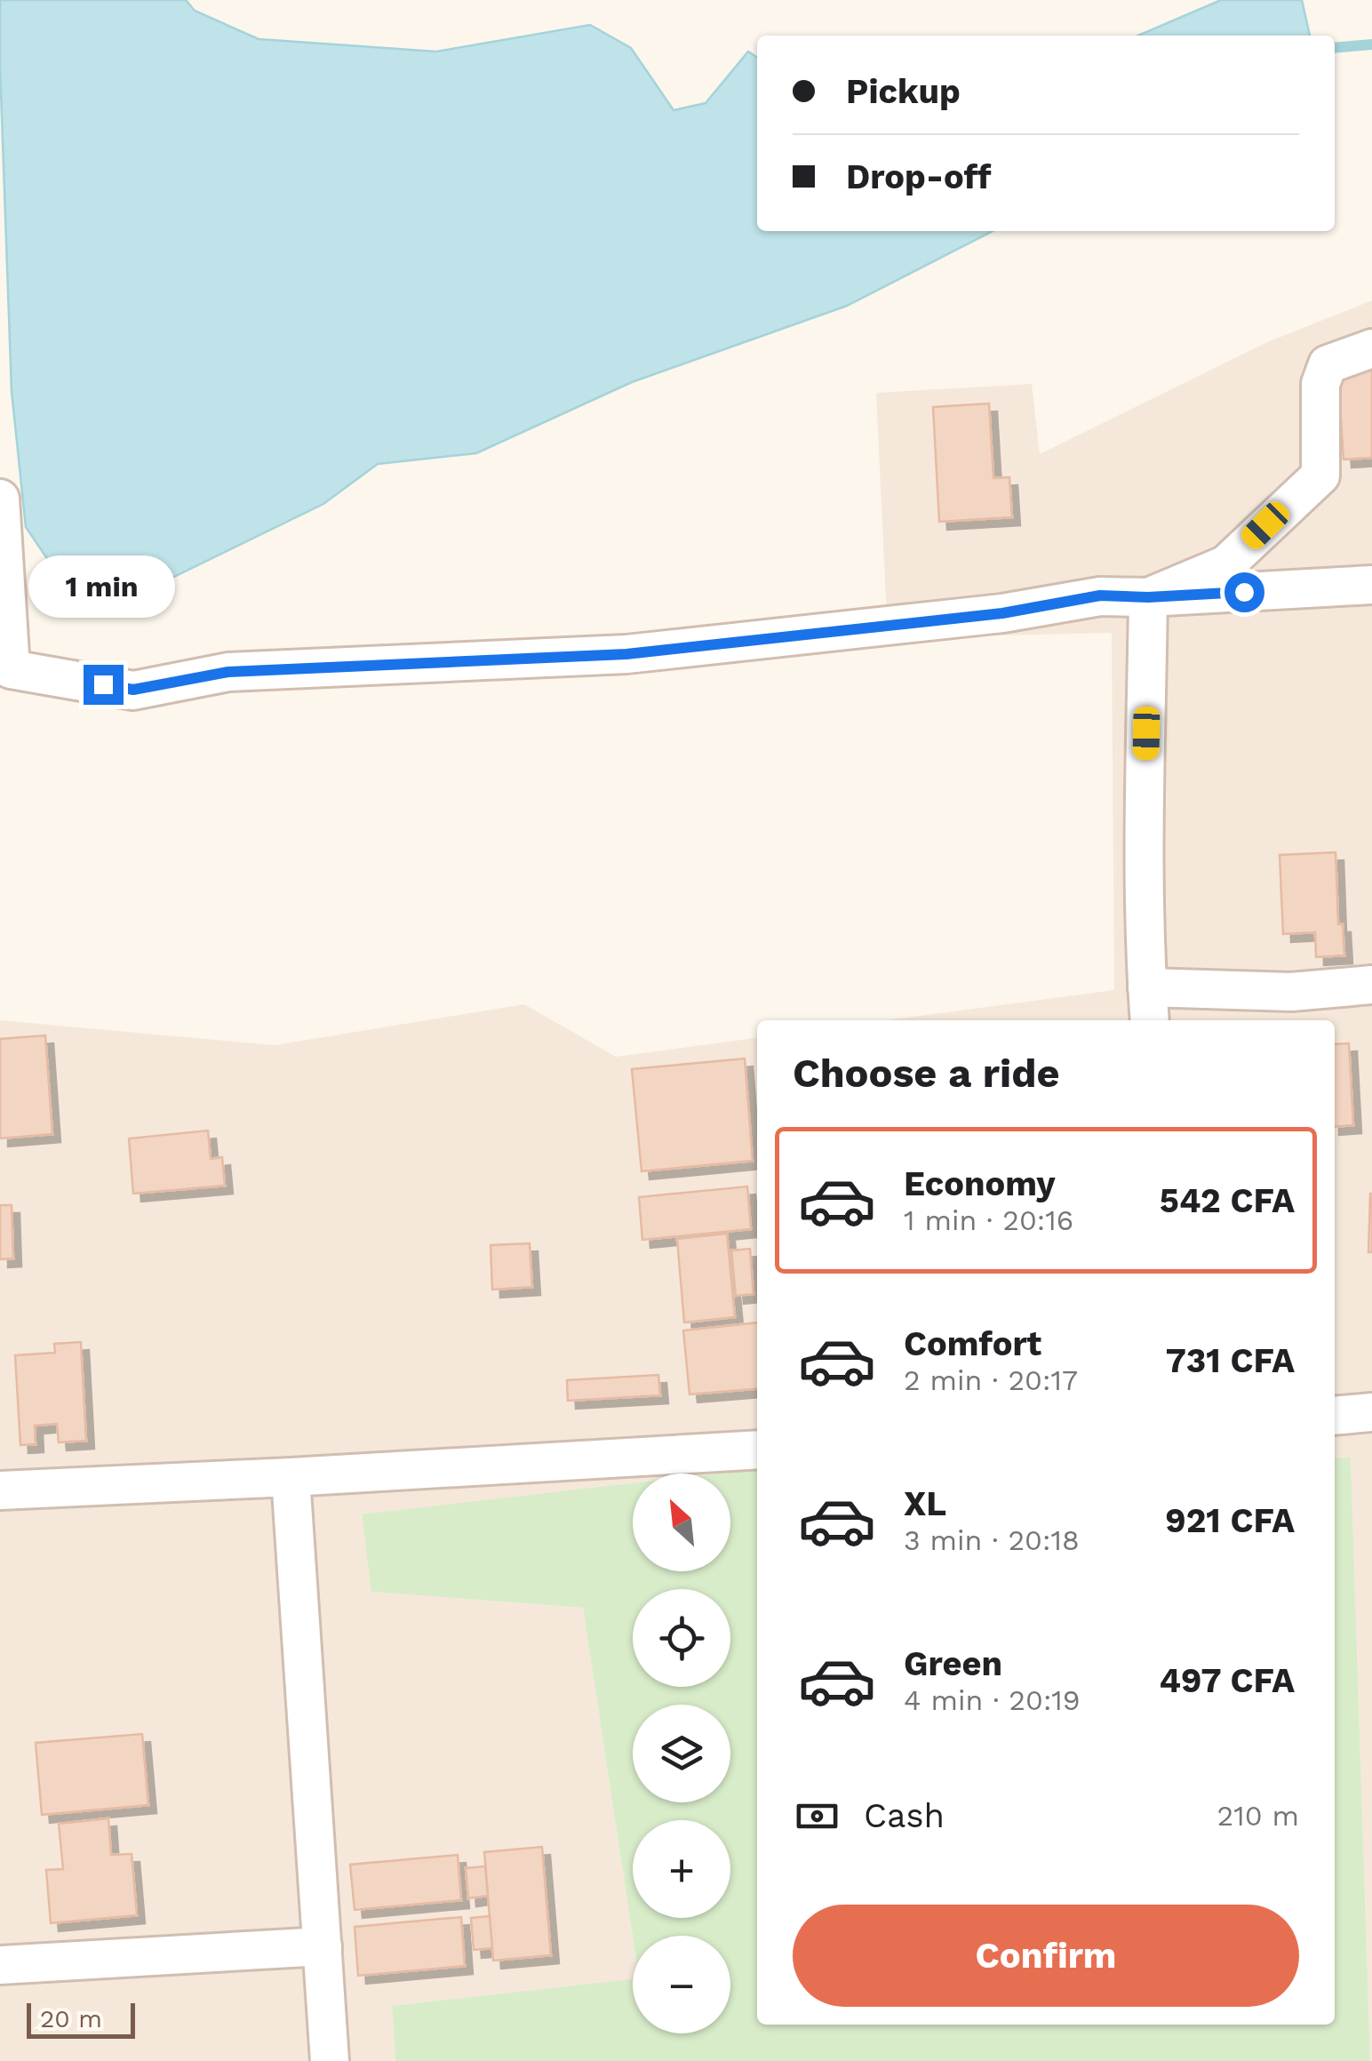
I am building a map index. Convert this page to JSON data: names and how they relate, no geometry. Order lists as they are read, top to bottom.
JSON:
{
  "scale_bar": "20 m",
  "north": "top left",
  "page": {
    "banner": ["Pickup", "Drop-off"],
    "bubble": "1 min",
    "heading": "Choose a ride",
    "list": [
      {
        "name": "Economy",
        "note": "1 min · 20:16",
        "value": "542 CFA"
      },
      {
        "name": "Comfort",
        "note": "2 min · 20:17",
        "value": "731 CFA"
      },
      {
        "name": "XL",
        "note": "3 min · 20:18",
        "value": "921 CFA"
      },
      {
        "name": "Green",
        "note": "4 min · 20:19",
        "value": "497 CFA"
      }
    ],
    "map_buttons": ["+", "−"],
    "pay": ["Cash", "210 m"],
    "buttons": "Confirm",
    "scale": "20 m"
  }
}
